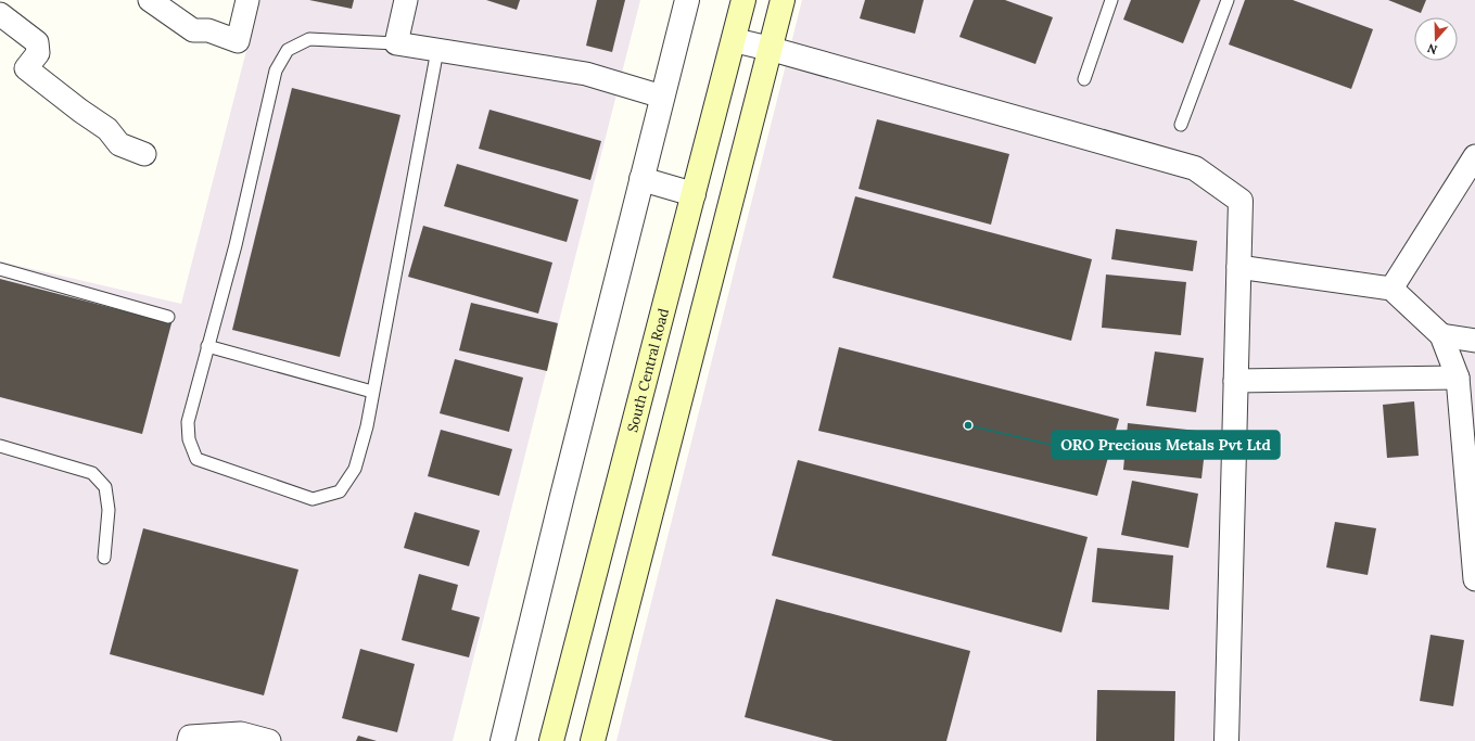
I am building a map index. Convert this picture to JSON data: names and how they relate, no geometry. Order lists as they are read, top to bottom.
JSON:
{
  "streets": {
    "main road": ["South Central Road"]
  },
  "places": ["ORO Precious Metals Pvt Ltd"],
  "north": "bottom"
}
